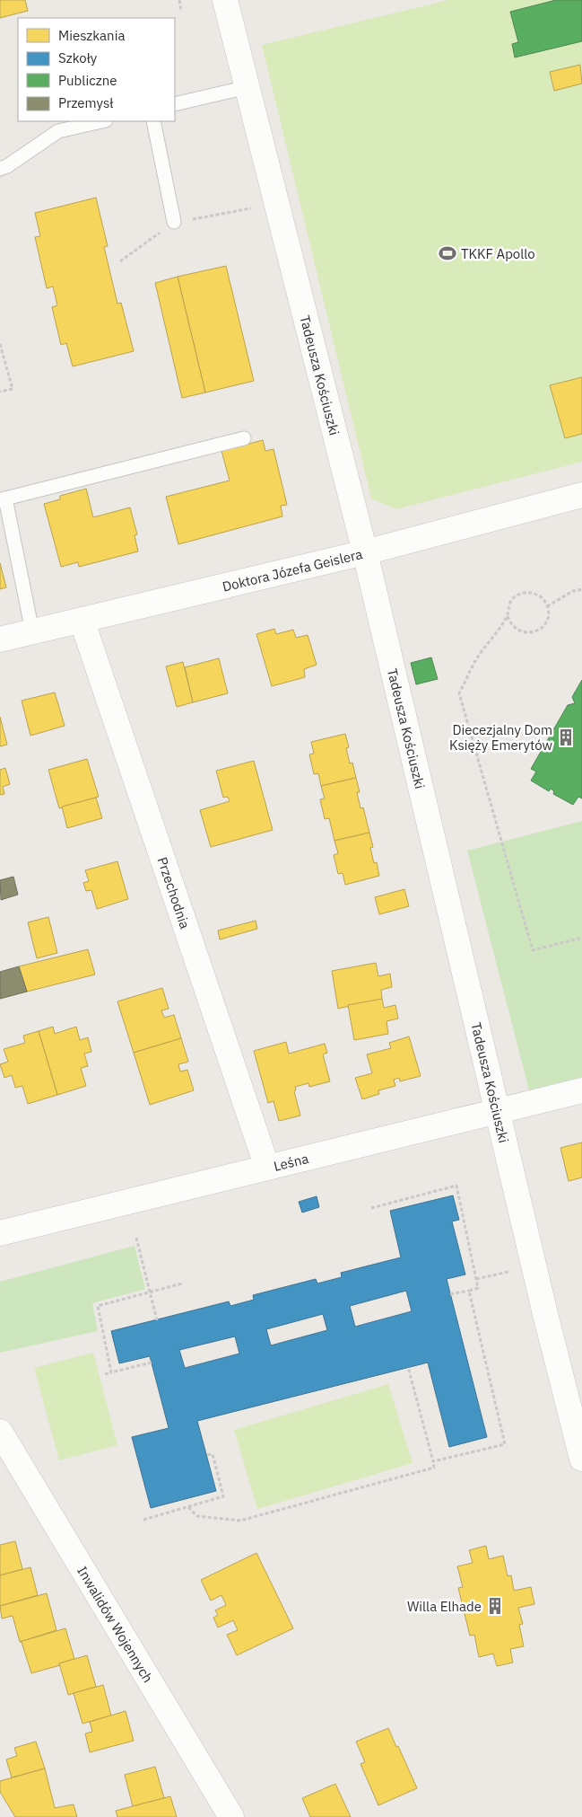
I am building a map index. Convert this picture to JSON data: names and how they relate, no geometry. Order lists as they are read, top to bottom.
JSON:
{
  "streets": {
    "street": [
      "Tadeusza Kościuszki",
      "Doktora Józefa Geislera",
      "Przechodnia",
      "Leśna",
      "Inwalidów Wojennych"
    ]
  },
  "crossings": [
    ["Tadeusza Kościuszki", "Doktora Józefa Geislera"],
    ["Tadeusza Kościuszki", "Leśna"],
    ["Doktora Józefa Geislera", "Przechodnia"],
    ["Przechodnia", "Leśna"]
  ],
  "places": {
    "sports": ["TKKF Apollo"],
    "building": ["Diecezjalny Dom Księży Emerytów", "Willa Elhade"]
  },
  "legend": [
    "Mieszkania",
    "Szkoły",
    "Publiczne",
    "Przemysł"
  ]
}
